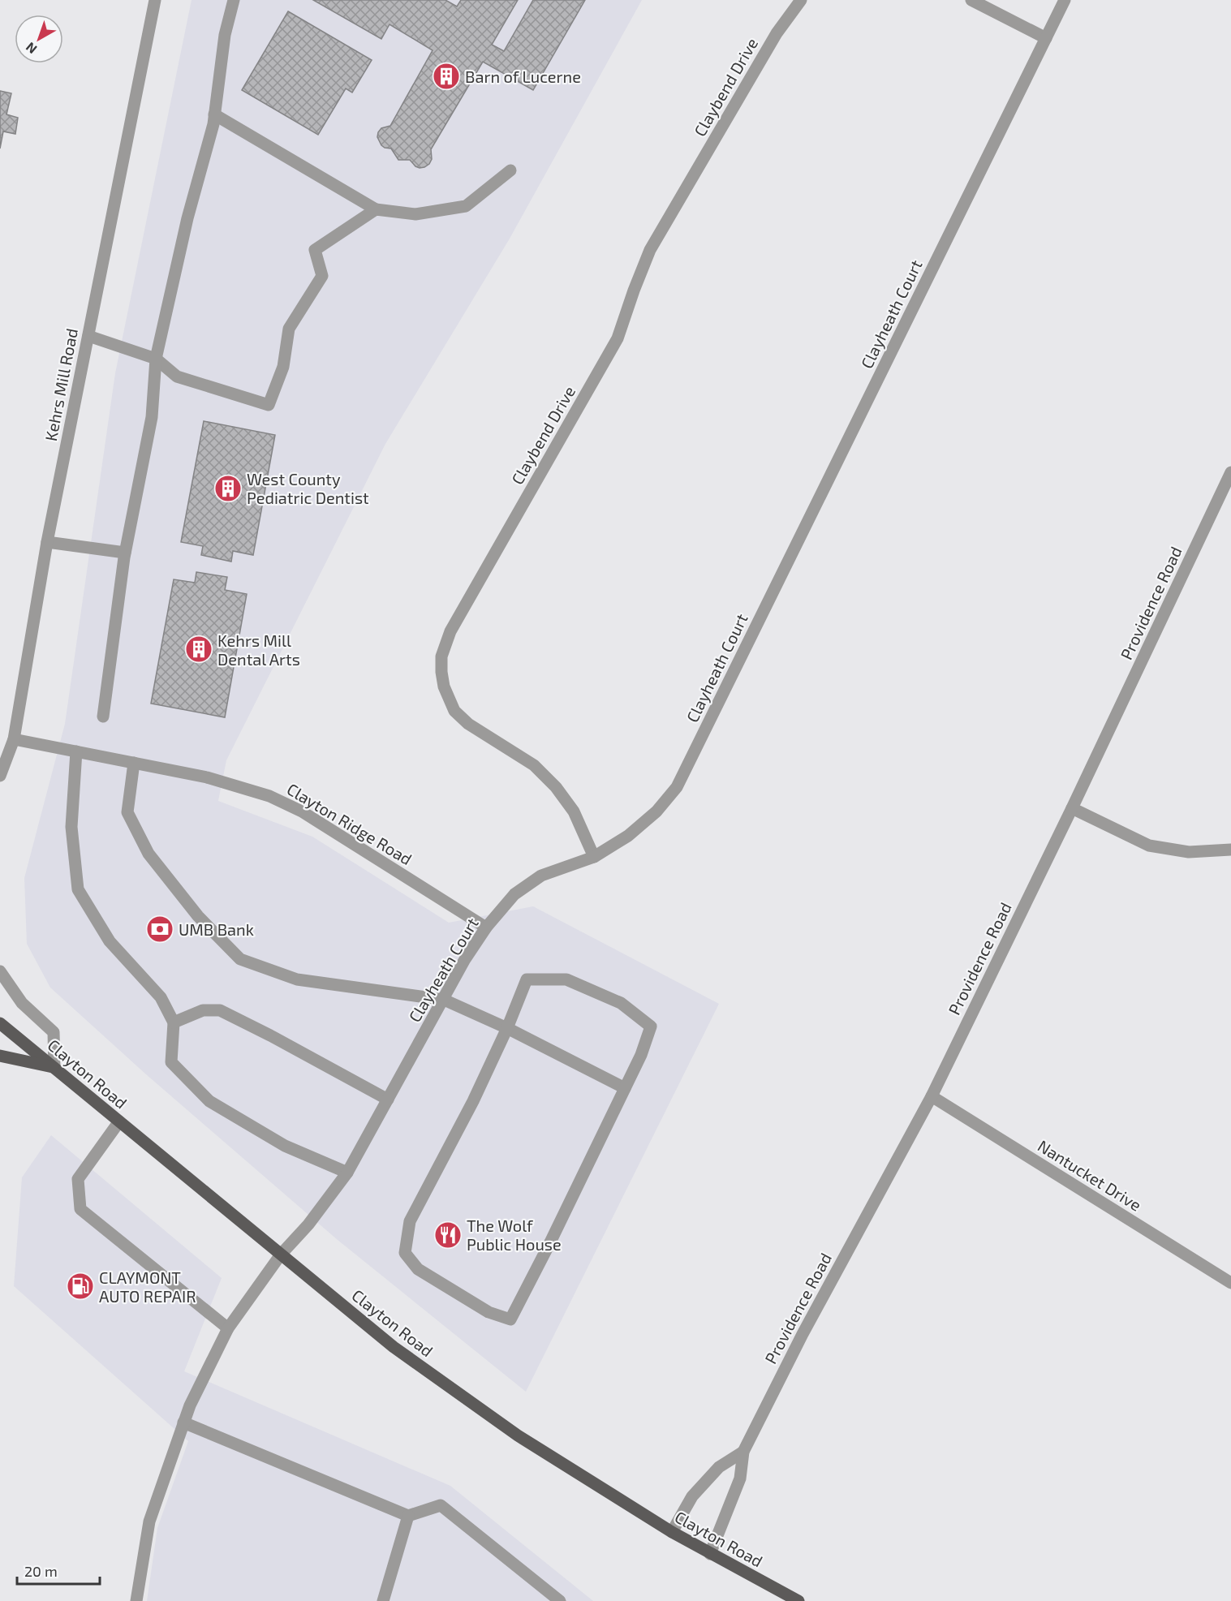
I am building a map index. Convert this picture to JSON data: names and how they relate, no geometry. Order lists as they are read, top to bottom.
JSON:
{
  "streets": {
    "main road": ["Clayton Road"],
    "street": [
      "Claybend Drive",
      "Clayheath Court",
      "Kehrs Mill Road",
      "Providence Road",
      "Clayton Ridge Road",
      "Nantucket Drive"
    ]
  },
  "crossings": [
    ["Claybend Drive", "Clayheath Court"],
    ["Clayheath Court", "Clayton Ridge Road"],
    ["Clayheath Court", "Clayton Road"],
    ["Kehrs Mill Road", "Clayton Ridge Road"],
    ["Providence Road", "Clayton Road"],
    ["Providence Road", "Nantucket Drive"]
  ],
  "places": {
    "building": ["Barn of Lucerne", "West County Pediatric Dentist", "Kehrs Mill Dental Arts"],
    "bank": ["UMB Bank"],
    "restaurant": ["The Wolf Public House"],
    "fuel station": ["CLAYMONT AUTO REPAIR"]
  },
  "scale_bar": "20 m",
  "north": "bottom left"
}
